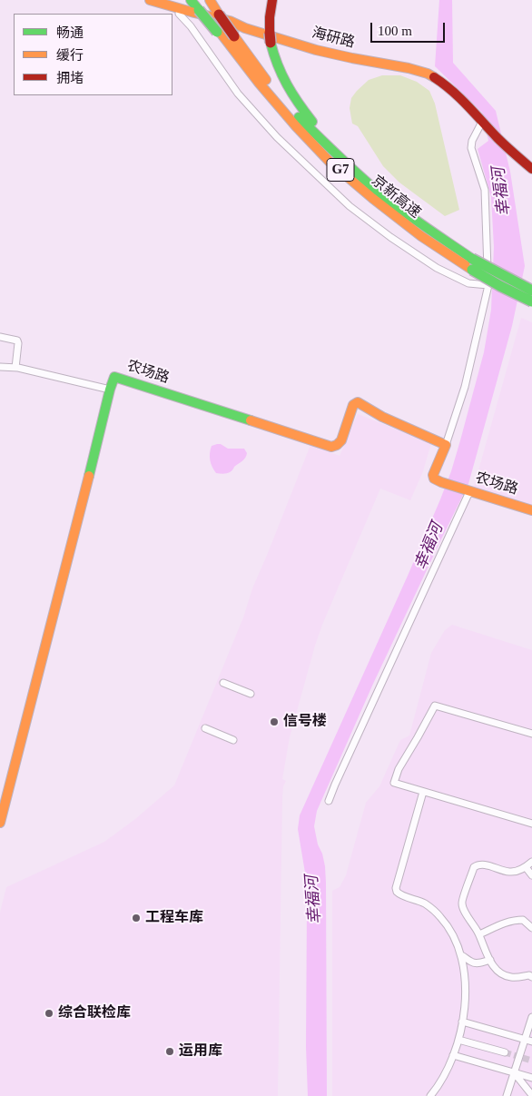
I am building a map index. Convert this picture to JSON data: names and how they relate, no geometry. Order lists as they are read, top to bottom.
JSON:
{
  "streets": {
    "main road": [
      "海研路",
      "G7",
      "京新高速",
      "农场路"
    ]
  },
  "water": ["幸福河"],
  "places": [
    "信号楼",
    "工程车库",
    "综合联检库",
    "运用库"
  ],
  "legend": ["畅通", "缓行", "拥堵"],
  "scale_bar": "100 m"
}
